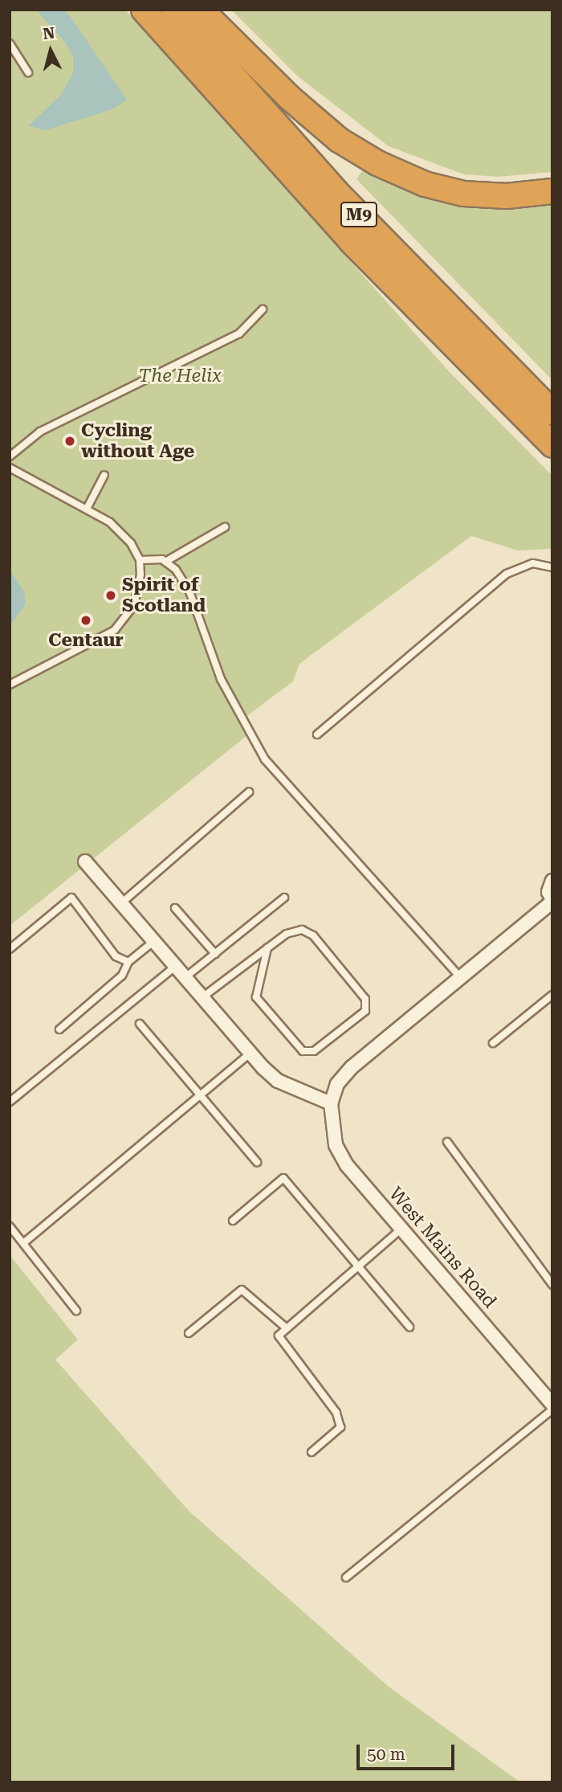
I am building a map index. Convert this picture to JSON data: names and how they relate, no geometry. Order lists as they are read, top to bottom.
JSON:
{
  "streets": {
    "highway": ["M9"],
    "street": ["West Mains Road"]
  },
  "parks": ["The Helix"],
  "places": ["Cycling without Age", "Spirit of Scotland", "Centaur"],
  "scale_bar": "50 m",
  "north": "top"
}
